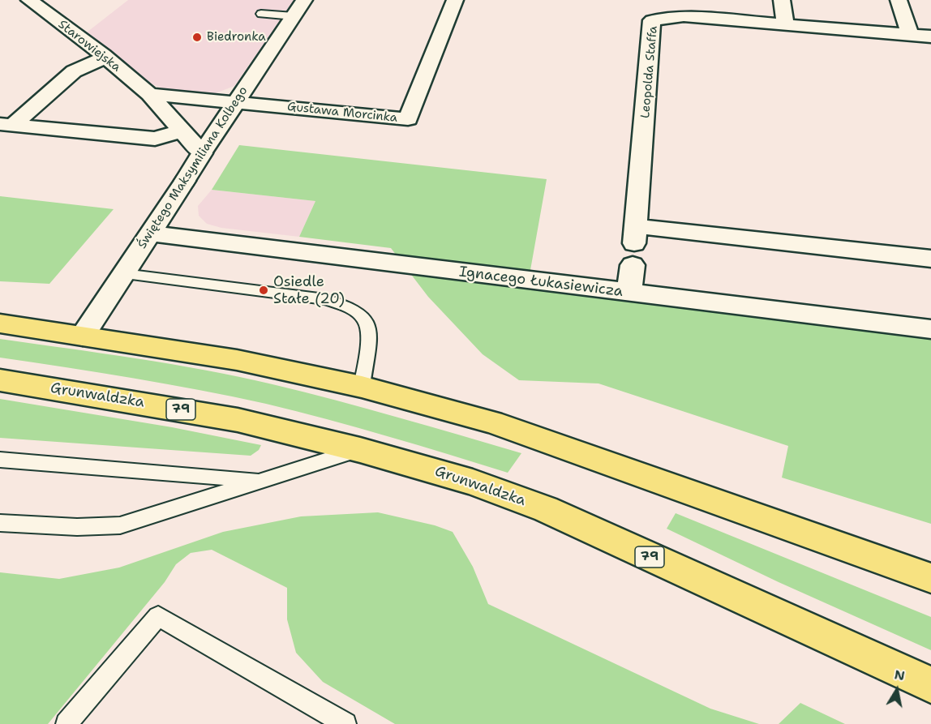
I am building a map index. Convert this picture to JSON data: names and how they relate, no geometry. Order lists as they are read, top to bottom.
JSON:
{
  "streets": {
    "main road": ["Grunwaldzka", "79"],
    "street": [
      "Starowiejska",
      "Leopolda Staffa",
      "Gustawa Morcinka",
      "Świętego Maksymiliana Kolbego",
      "Ignacego Łukasiewicza"
    ]
  },
  "crossings": [
    ["Starowiejska", "Świętego Maksymiliana Kolbego"],
    ["Gustawa Morcinka", "Świętego Maksymiliana Kolbego"],
    ["Świętego Maksymiliana Kolbego", "Ignacego Łukasiewicza"]
  ],
  "places": ["Biedronka", "Osiedle Stałe (20)"],
  "north": "top"
}
